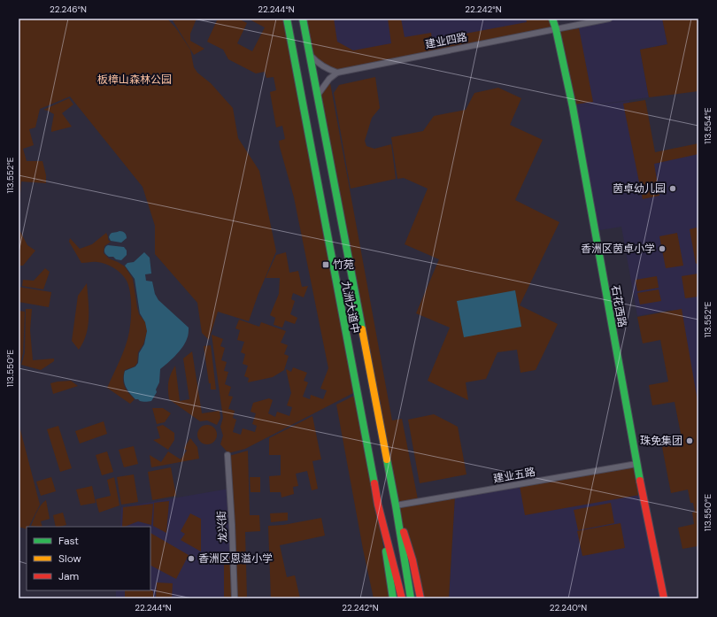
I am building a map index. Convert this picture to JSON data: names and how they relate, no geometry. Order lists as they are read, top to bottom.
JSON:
{
  "streets": {
    "main road": ["石花西路", "九洲大道中"],
    "street": ["建业四路", "建业五路", "龙兴街"]
  },
  "crossings": [
    ["建业四路", "石花西路"],
    ["石花西路", "建业五路"],
    ["九洲大道中", "建业五路"]
  ],
  "parks": ["板樟山森林公园"],
  "places": {
    "other": [
      "茵卓幼儿园",
      "香洲区茵卓小学",
      "珠免集团",
      "香洲区恩溢小学"
    ],
    "transit": ["竹苑"]
  },
  "legend": ["Fast", "Slow", "Jam"],
  "coordinates": [
    "22.246°N",
    "22.244°N",
    "22.242°N",
    "113.554°E",
    "113.552°E",
    "113.550°E",
    "22.240°N"
  ]
}
